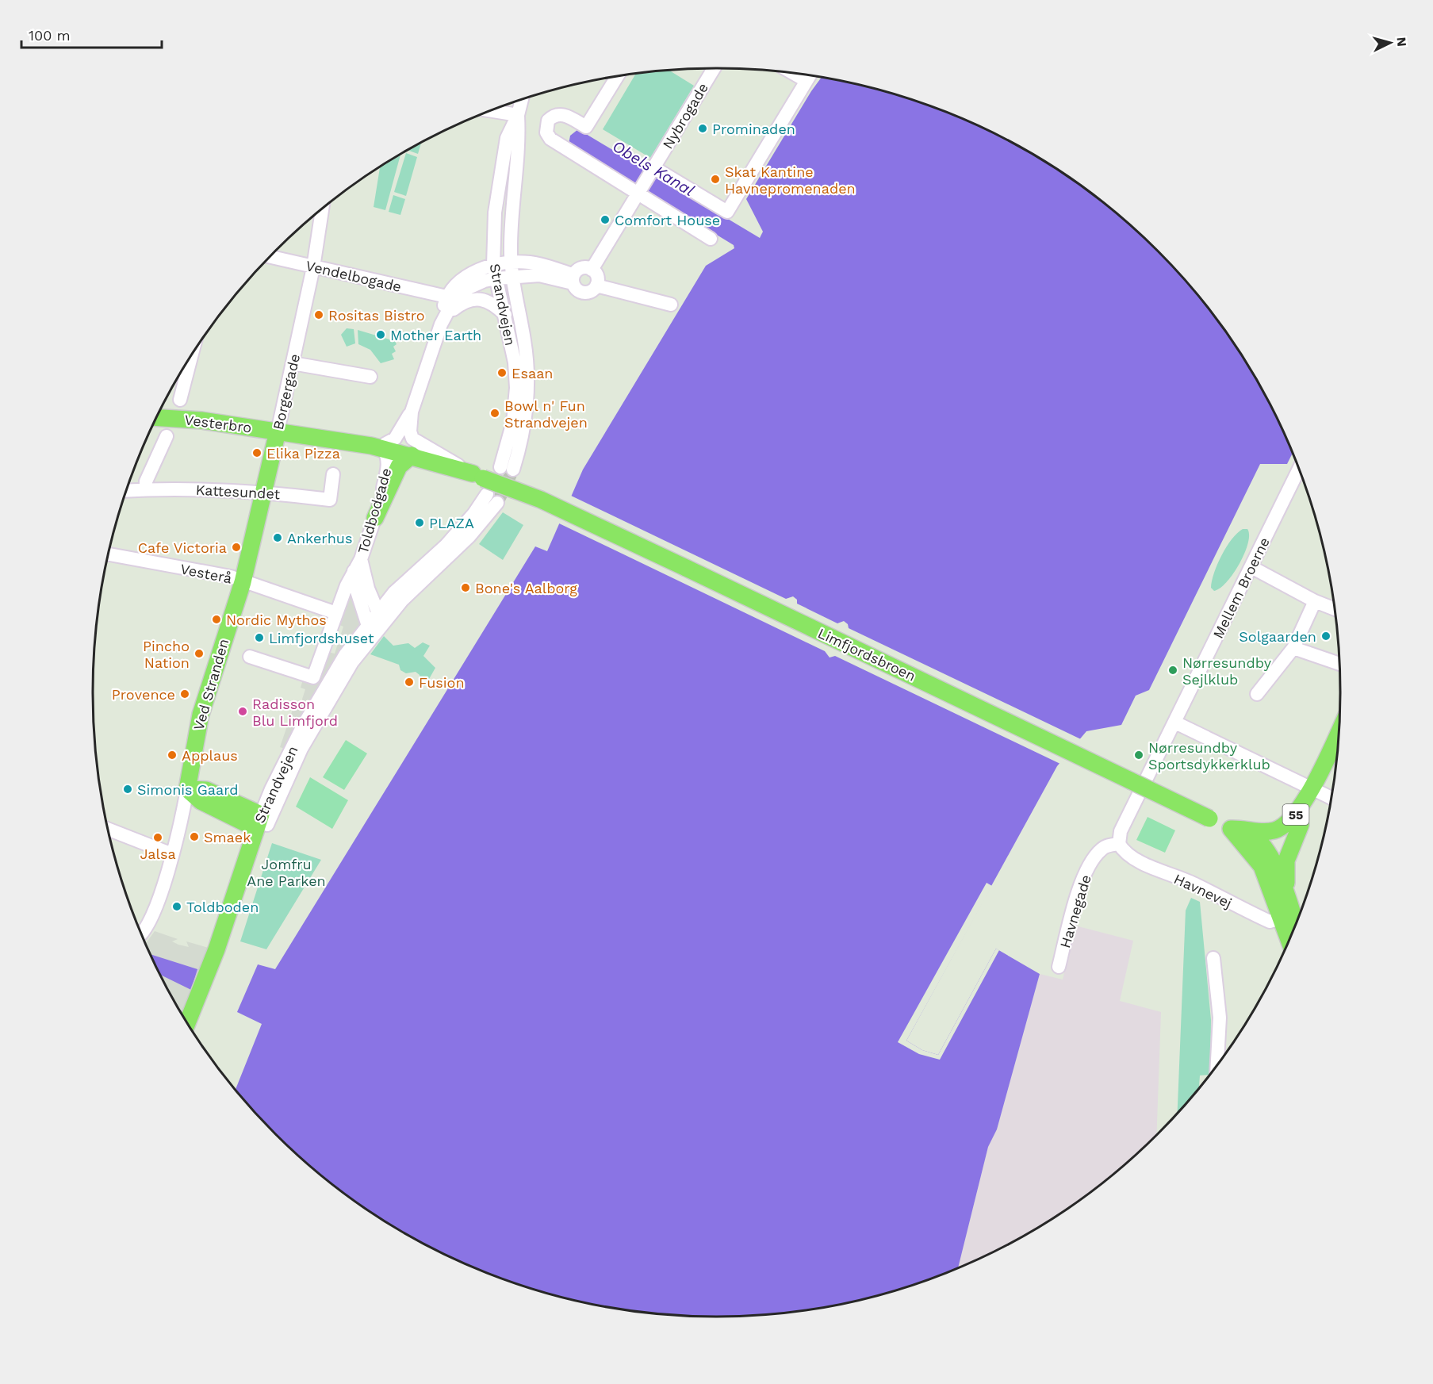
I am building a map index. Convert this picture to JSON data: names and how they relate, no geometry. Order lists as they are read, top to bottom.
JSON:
{
  "streets": {
    "main road": [
      "Strandvejen",
      "Borgergade",
      "Vesterbro",
      "Limfjordsbroen",
      "Ved Stranden",
      "55"
    ],
    "street": [
      "Nybrogade",
      "Vendelbogade",
      "Kattesundet",
      "Toldbodgade",
      "Vesterå",
      "Mellem Broerne",
      "Havnevej",
      "Havnegade"
    ]
  },
  "crossings": [
    ["Vendelbogade", "Borgergade"],
    ["Strandvejen", "Toldbodgade"],
    ["Borgergade", "Vesterbro"],
    ["Borgergade", "Kattesundet"],
    ["Borgergade", "Vesterå"],
    ["Borgergade", "Ved Stranden"],
    ["Vesterbro", "Toldbodgade"],
    ["Vesterbro", "Limfjordsbroen"],
    ["Toldbodgade", "Vesterå"],
    ["Toldbodgade", "Ved Stranden"],
    ["Vesterå", "Ved Stranden"],
    ["Mellem Broerne", "Havnevej"],
    ["Mellem Broerne", "Havnegade"],
    ["Limfjordsbroen", "55"],
    ["Havnevej", "Havnegade"]
  ],
  "water": ["Obels Kanal"],
  "parks": ["Jomfru Ane Parken"],
  "places": [
    "Prominaden",
    "Skat Kantine Havnepromenaden",
    "Comfort House",
    "Rositas Bistro",
    "Mother Earth",
    "Esaan",
    "Bowl n' Fun Strandvejen",
    "Elika Pizza",
    "PLAZA",
    "Ankerhus",
    "Cafe Victoria",
    "Bone's Aalborg",
    "Nordic Mythos",
    "Solgaarden",
    "Limfjordshuset",
    "Pincho Nation",
    "Nørresundby Sejlklub",
    "Fusion",
    "Provence",
    "Radisson Blu Limfjord",
    "Applaus",
    "Nørresundby Sportsdykkerklub",
    "Simonis Gaard",
    "Smaek",
    "Jalsa",
    "Toldboden"
  ],
  "scale_bar": "100 m",
  "north": "right"
}
